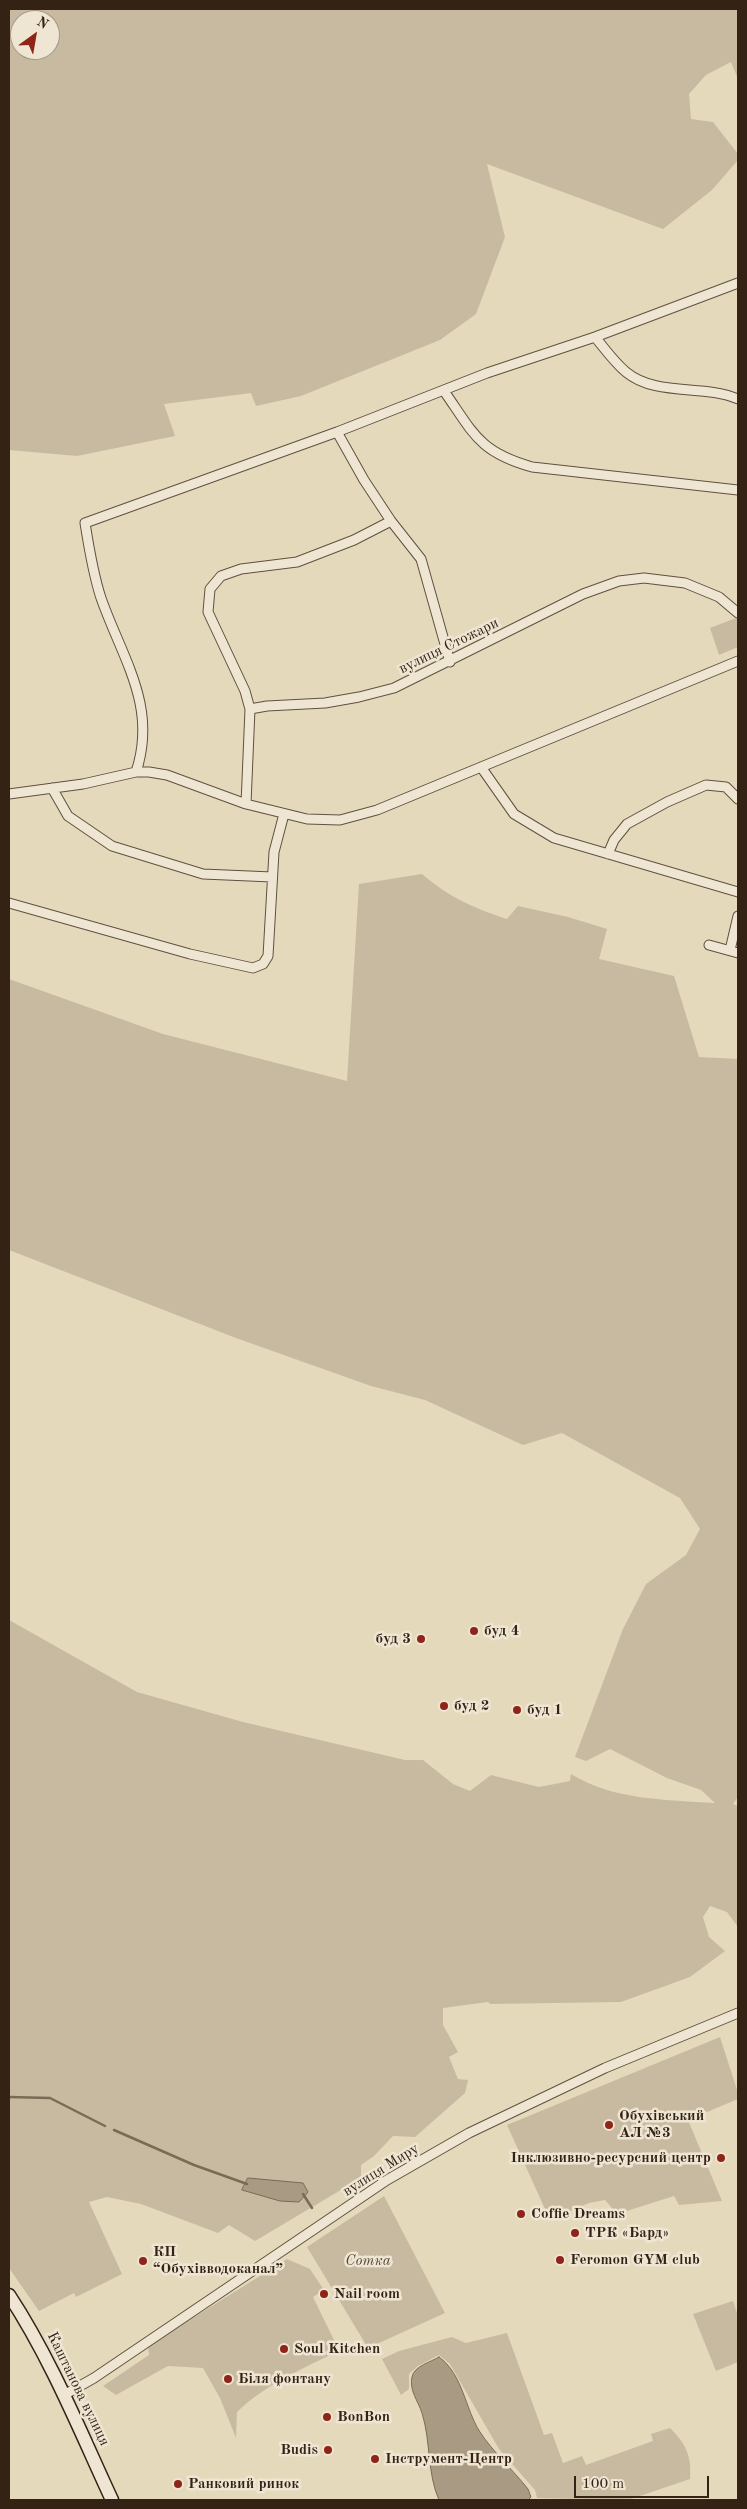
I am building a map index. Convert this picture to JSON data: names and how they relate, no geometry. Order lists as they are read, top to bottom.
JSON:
{
  "streets": {
    "main road": ["Каштанова вулиця"],
    "street": ["вулиця Стожари", "вулиця Миру"]
  },
  "crossings": [
    ["вулиця Миру", "Каштанова вулиця"]
  ],
  "parks": ["Сотка"],
  "places": [
    "буд 4",
    "буд 3",
    "буд 2",
    "буд 1",
    "Обухівський АЛ №3",
    "Інклюзивно-ресурсний центр",
    "Coffie Dreams",
    "ТРК «Бард»",
    "Feromon GYM club",
    "КП “Обухівводоканал”",
    "Nail room",
    "Soul Kitchen",
    "Біля фонтану",
    "BonBon",
    "Budis",
    "Інструмент-Центр",
    "Ранковий ринок"
  ],
  "scale_bar": "100 m",
  "north": "top right"
}
